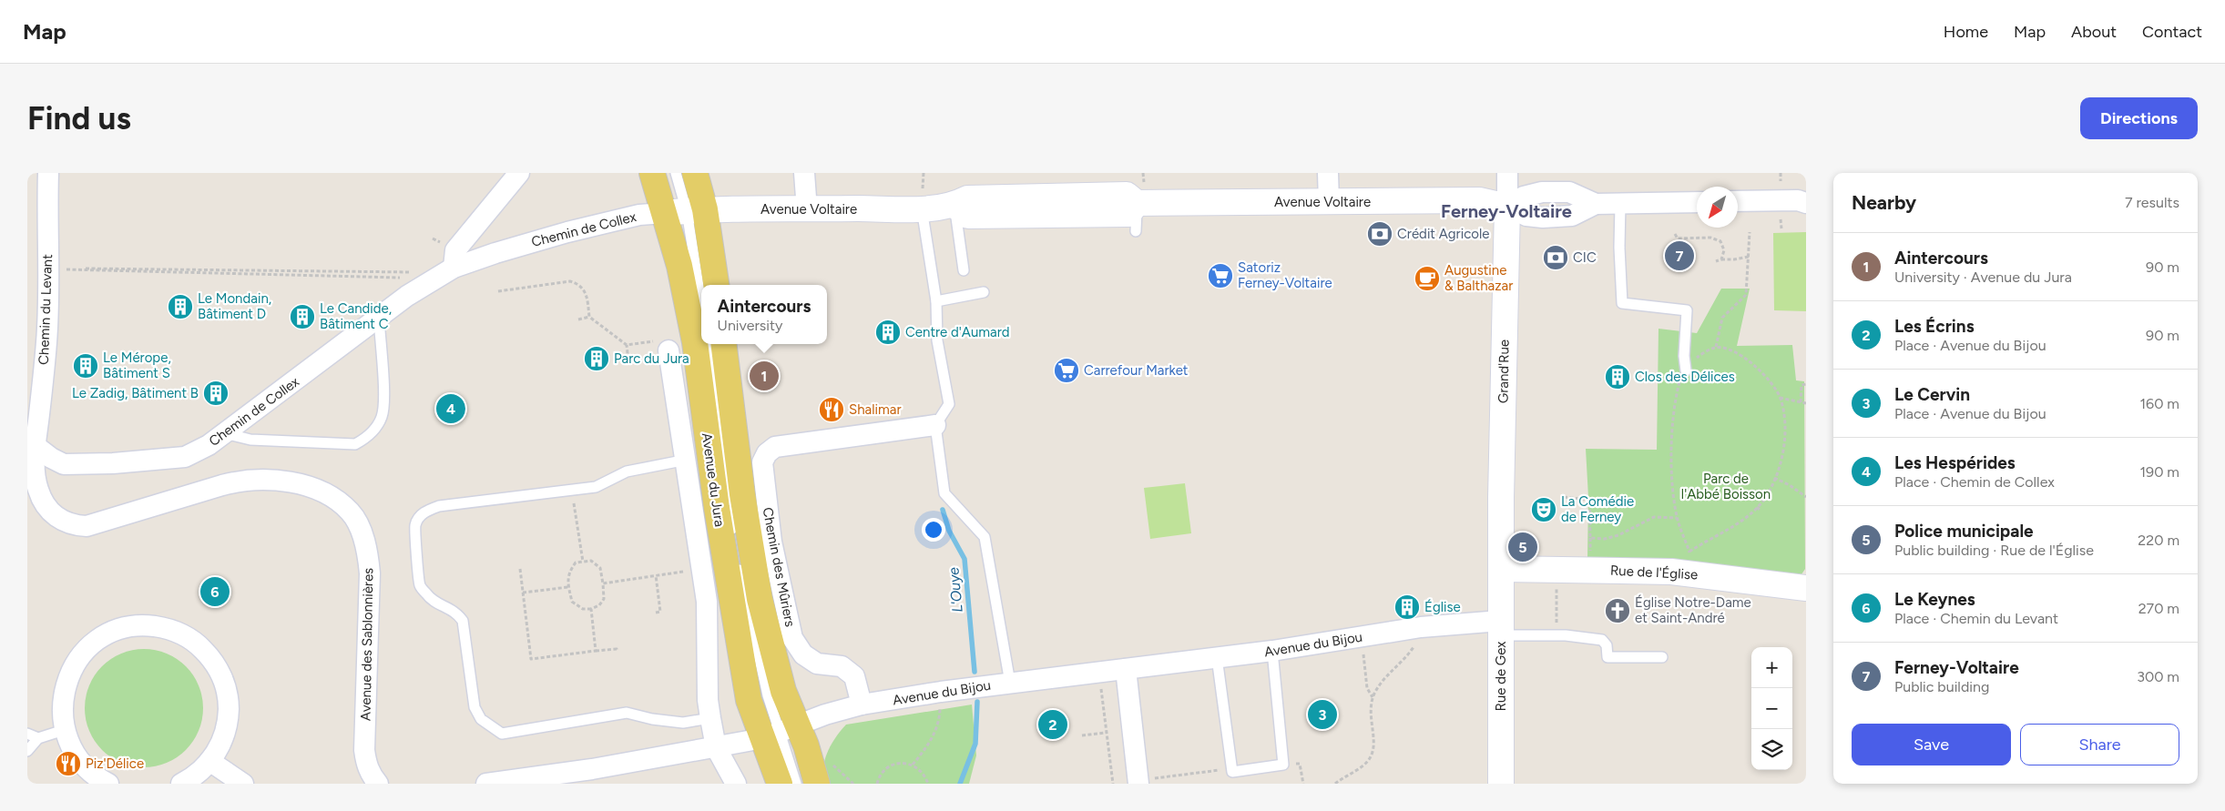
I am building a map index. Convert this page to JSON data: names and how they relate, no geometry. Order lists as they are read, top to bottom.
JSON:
{
  "streets": {
    "main road": [
      "Avenue Voltaire",
      "Grand'Rue",
      "Avenue du Jura",
      "Rue de l'Église",
      "Rue de Gex"
    ],
    "street": [
      "Chemin de Collex",
      "Chemin du Levant",
      "Chemin des Mûriers",
      "Avenue des Sablonnières",
      "Avenue du Bijou"
    ]
  },
  "crossings": [
    ["Avenue Voltaire", "Chemin de Collex"],
    ["Avenue Voltaire", "Grand'Rue"],
    ["Avenue Voltaire", "Avenue du Jura"],
    ["Chemin de Collex", "Chemin du Levant"],
    ["Chemin de Collex", "Avenue du Jura"],
    ["Chemin de Collex", "Avenue des Sablonnières"],
    ["Chemin du Levant", "Avenue des Sablonnières"],
    ["Grand'Rue", "Rue de l'Église"],
    ["Grand'Rue", "Rue de Gex"],
    ["Avenue du Jura", "Avenue du Bijou"],
    ["Chemin des Mûriers", "Avenue du Bijou"],
    ["Rue de l'Église", "Rue de Gex"],
    ["Avenue du Bijou", "Rue de Gex"]
  ],
  "districts": ["Ferney-Voltaire"],
  "water": ["L'Ouye"],
  "parks": ["Parc de l'Abbé Boisson"],
  "places": {
    "bank": ["Crédit Agricole", "CIC"],
    "supermarket": ["Satoriz Ferney-Voltaire", "Carrefour Market"],
    "cafe": ["Augustine & Balthazar"],
    "building": [
      "Le Mondain, Bâtiment D",
      "Le Candide, Bâtiment C",
      "Centre d'Aumard",
      "Parc du Jura",
      "Le Mérope, Bâtiment S",
      "Clos des Délices",
      "Le Zadig, Bâtiment B",
      "Église"
    ],
    "restaurant": ["Shalimar", "Piz'Délice"],
    "theatre": ["La Comédie de Ferney"],
    "church": ["Église Notre-Dame et Saint-André"]
  },
  "north": "bottom left",
  "page": {
    "header": "Map",
    "nav": [
      "Home",
      "Map",
      "About",
      "Contact"
    ],
    "buttons": [
      "Directions",
      ["Save", "Share"]
    ],
    "title": "Find us",
    "heading": ["Nearby", "7 results"],
    "list": [
      {
        "mark": "1",
        "name": "Aintercours",
        "note": "University · Avenue du Jura",
        "value": "90 m"
      },
      {
        "mark": "2",
        "name": "Les Écrins",
        "note": "Place · Avenue du Bijou",
        "value": "90 m"
      },
      {
        "mark": "3",
        "name": "Le Cervin",
        "note": "Place · Avenue du Bijou",
        "value": "160 m"
      },
      {
        "mark": "4",
        "name": "Les Hespérides",
        "note": "Place · Chemin de Collex",
        "value": "190 m"
      },
      {
        "mark": "5",
        "name": "Police municipale",
        "note": "Public building · Rue de l'Église",
        "value": "220 m"
      },
      {
        "mark": "6",
        "name": "Le Keynes",
        "note": "Place · Chemin du Levant",
        "value": "270 m"
      },
      {
        "mark": "7",
        "name": "Ferney-Voltaire",
        "note": "Public building",
        "value": "300 m"
      }
    ],
    "pins": [
      "7",
      "1",
      "4",
      "5",
      "6",
      "3",
      "2"
    ],
    "popup": ["Aintercours", "University"],
    "map_buttons": ["+", "−"]
  }
}
